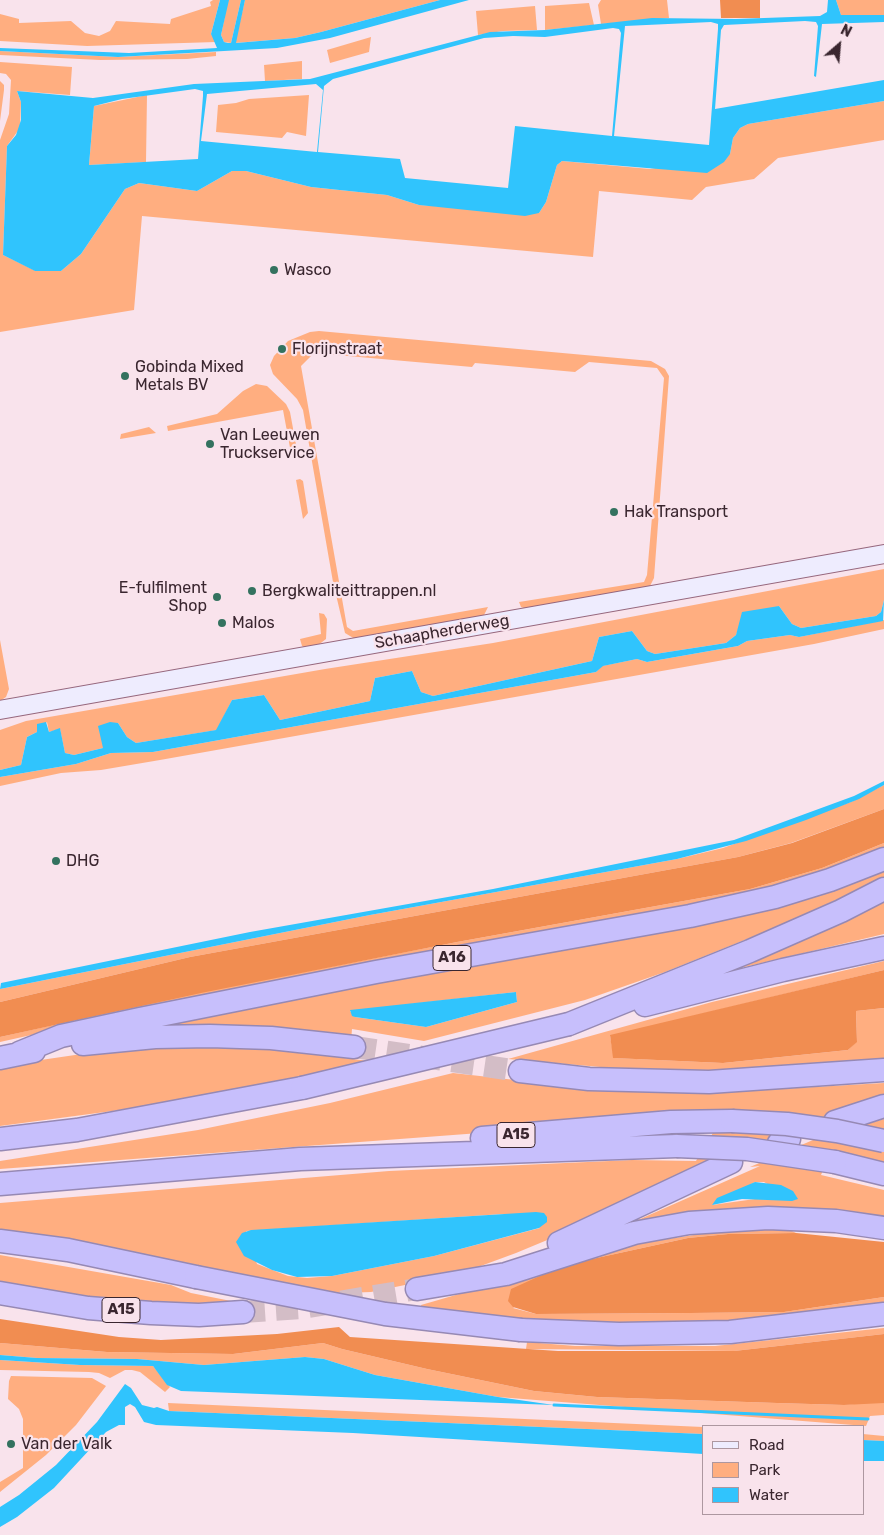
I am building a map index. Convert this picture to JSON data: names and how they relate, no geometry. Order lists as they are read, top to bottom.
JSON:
{
  "streets": {
    "highway": ["A16", "A15"],
    "street": ["Schaapherderweg"]
  },
  "places": [
    "Wasco",
    "Florijnstraat",
    "Gobinda Mixed Metals BV",
    "Van Leeuwen Truckservice",
    "Hak Transport",
    "Bergkwaliteittrappen.nl",
    "E-fulfilment Shop",
    "Malos",
    "DHG",
    "Van der Valk"
  ],
  "legend": ["Road", "Park", "Water"],
  "north": "top right"
}
